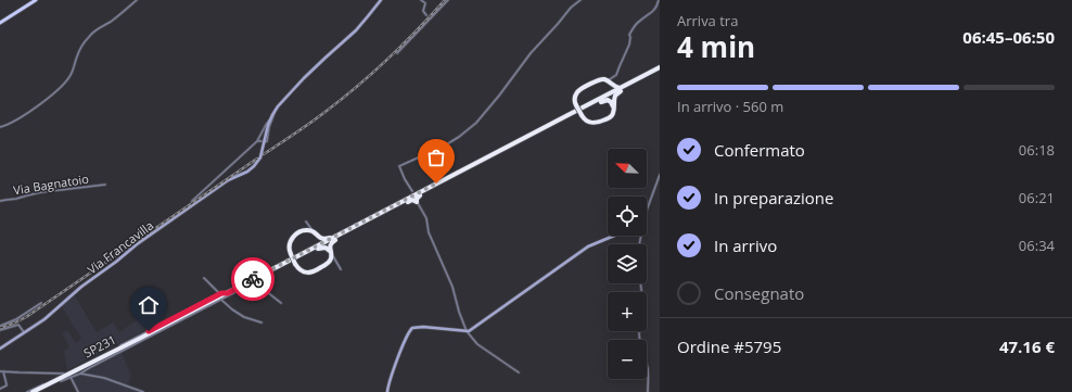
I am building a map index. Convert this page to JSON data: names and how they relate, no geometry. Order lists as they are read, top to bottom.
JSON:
{
  "streets": {
    "highway": ["SP231"],
    "street": ["Via Bagnatoio", "Via Francavilla"]
  },
  "north": "top left",
  "page": {
    "heading": ["4 min", "Arriva tra", "06:45–06:50"],
    "panel": ["Ordine #5795", "47.16 €"],
    "bar": "In arrivo · 560 m",
    "list": [
      ["Confermato", "06:18"],
      ["In preparazione", "06:21"],
      ["In arrivo", "06:34"],
      "Consegnato"
    ],
    "map_buttons": ["+", "−"]
  }
}
